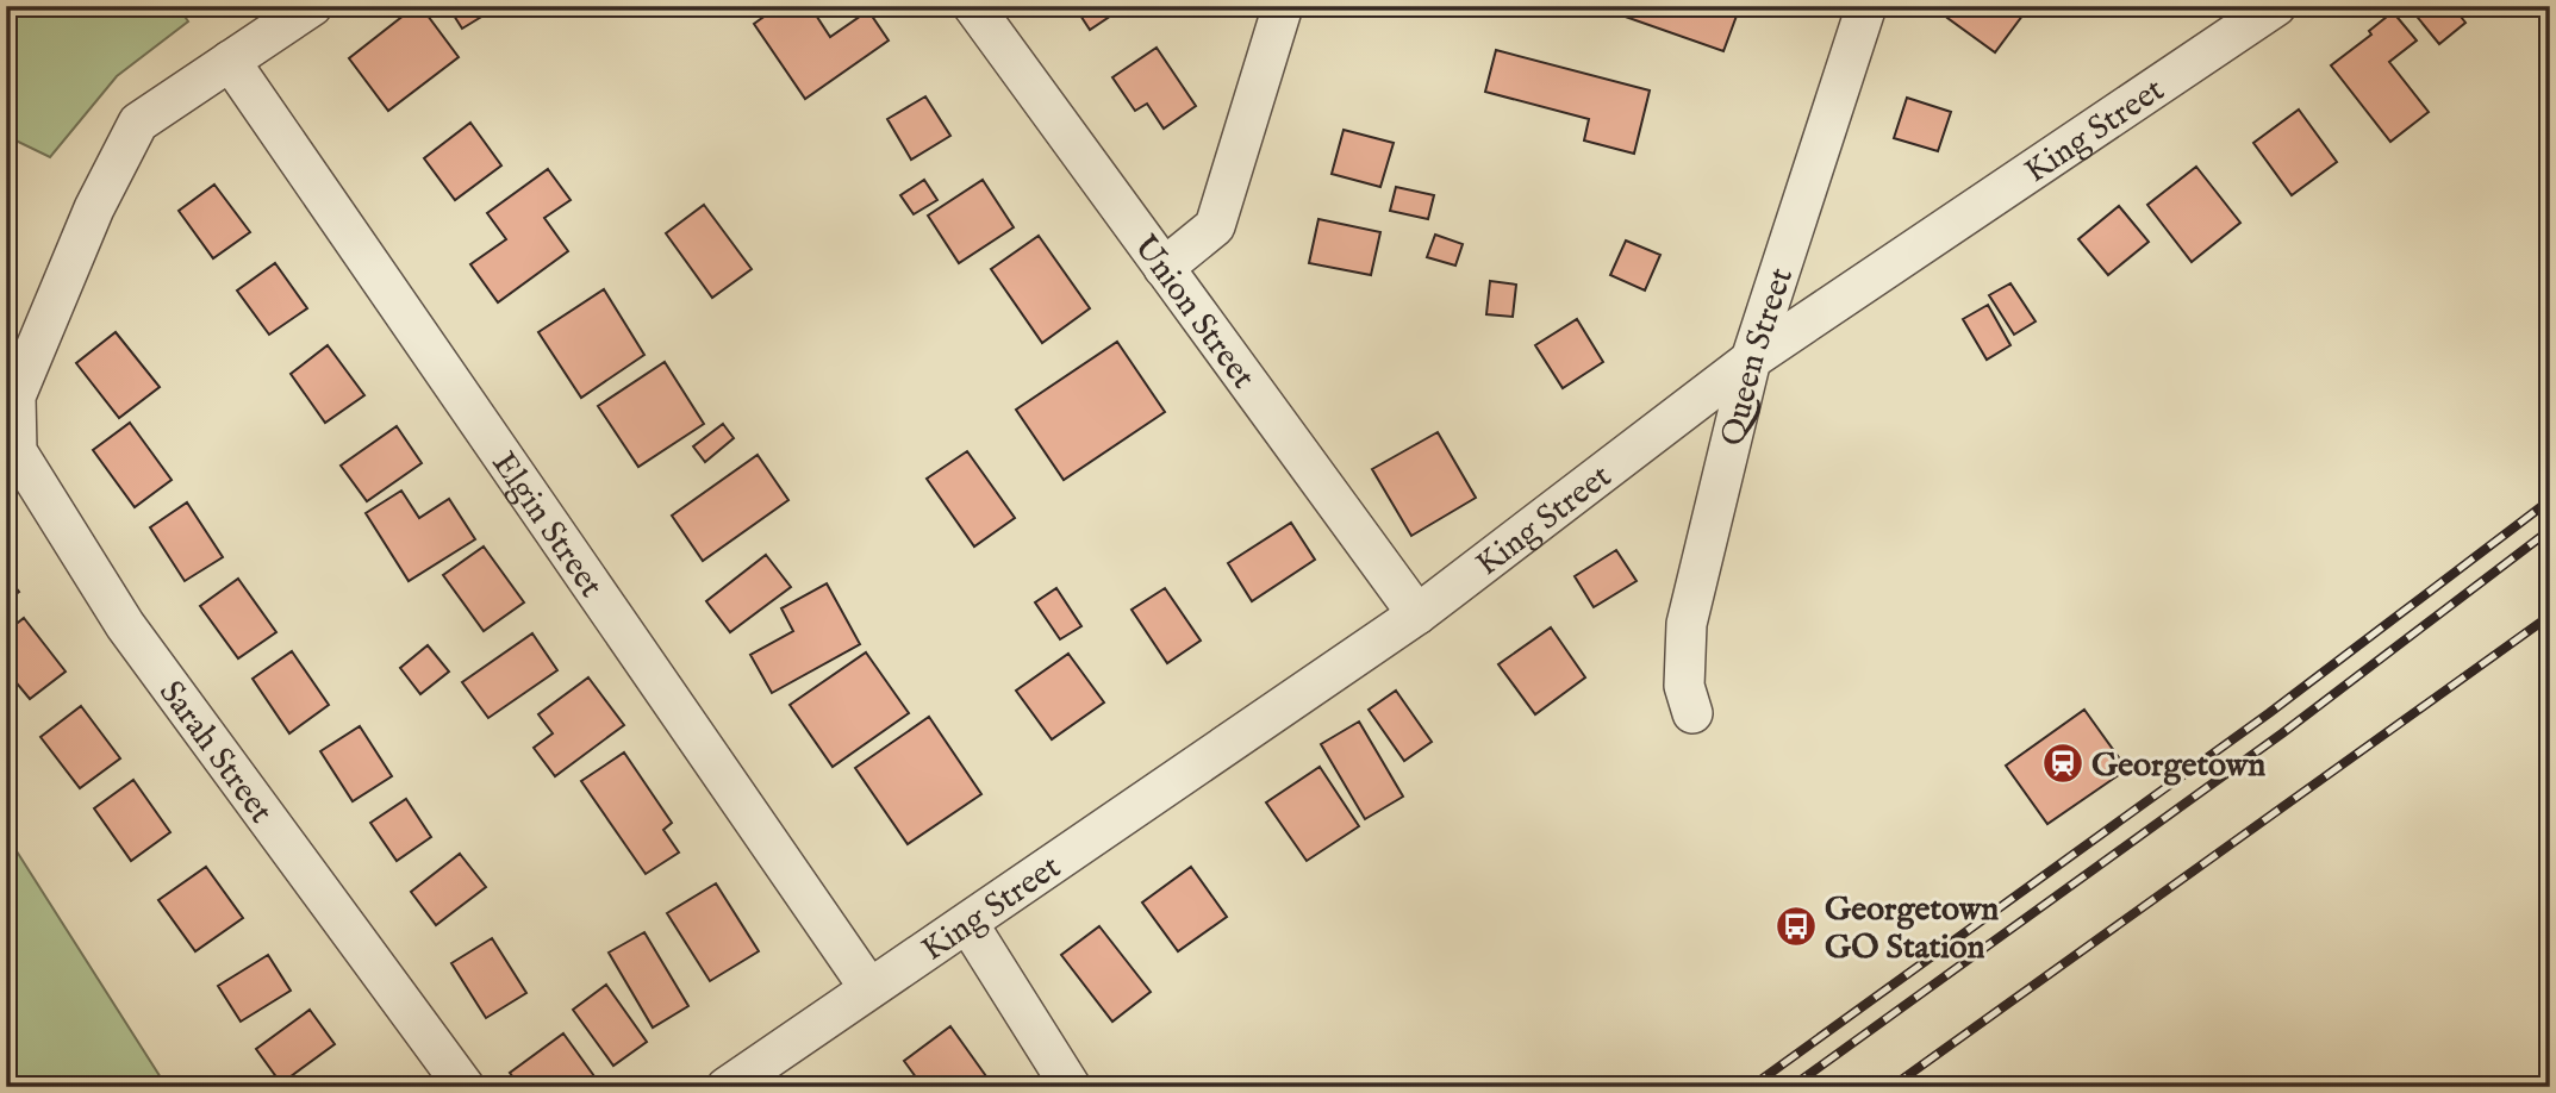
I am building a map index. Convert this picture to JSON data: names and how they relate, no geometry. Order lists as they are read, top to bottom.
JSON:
{
  "streets": {
    "street": [
      "King Street",
      "Union Street",
      "Queen Street",
      "Elgin Street",
      "Sarah Street"
    ]
  },
  "crossings": [
    ["King Street", "Union Street"],
    ["King Street", "Queen Street"],
    ["King Street", "Elgin Street"],
    ["Elgin Street", "Sarah Street"]
  ],
  "places": {
    "station": ["Georgetown"],
    "bus stop": ["Georgetown GO Station"]
  }
}
